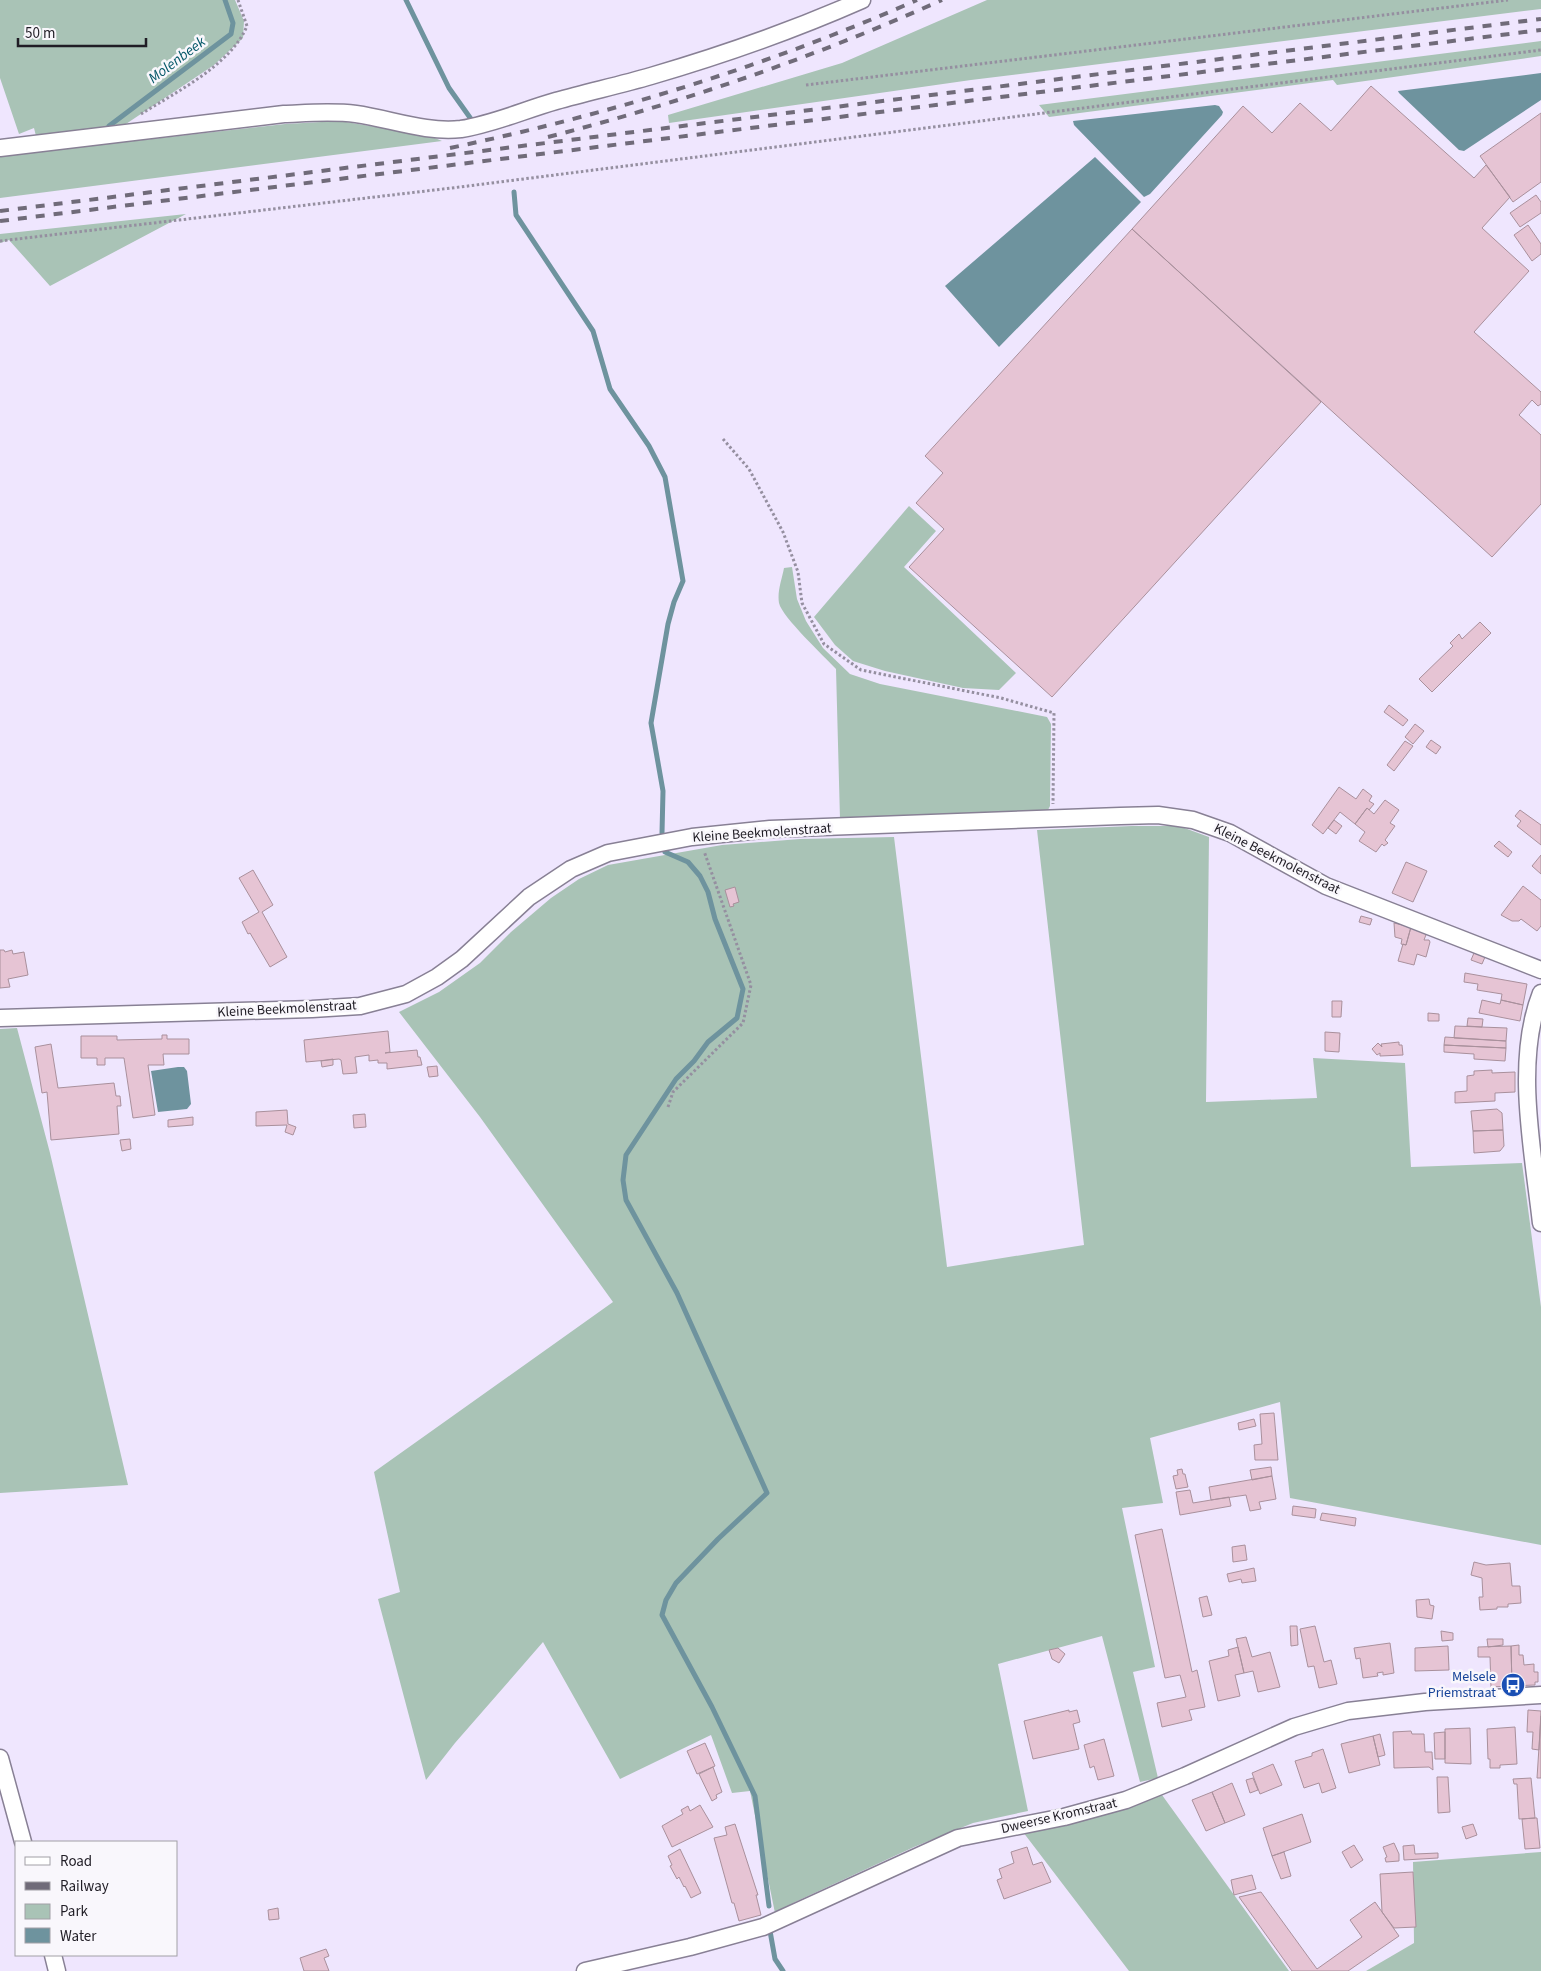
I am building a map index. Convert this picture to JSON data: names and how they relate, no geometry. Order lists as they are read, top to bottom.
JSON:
{
  "streets": {
    "street": ["Kleine Beekmolenstraat", "Dweerse Kromstraat"]
  },
  "water": ["Molenbeek"],
  "places": {
    "bus stop": ["Melsele Priemstraat"]
  },
  "legend": [
    "Road",
    "Railway",
    "Park",
    "Water"
  ],
  "scale_bar": "50 m"
}
